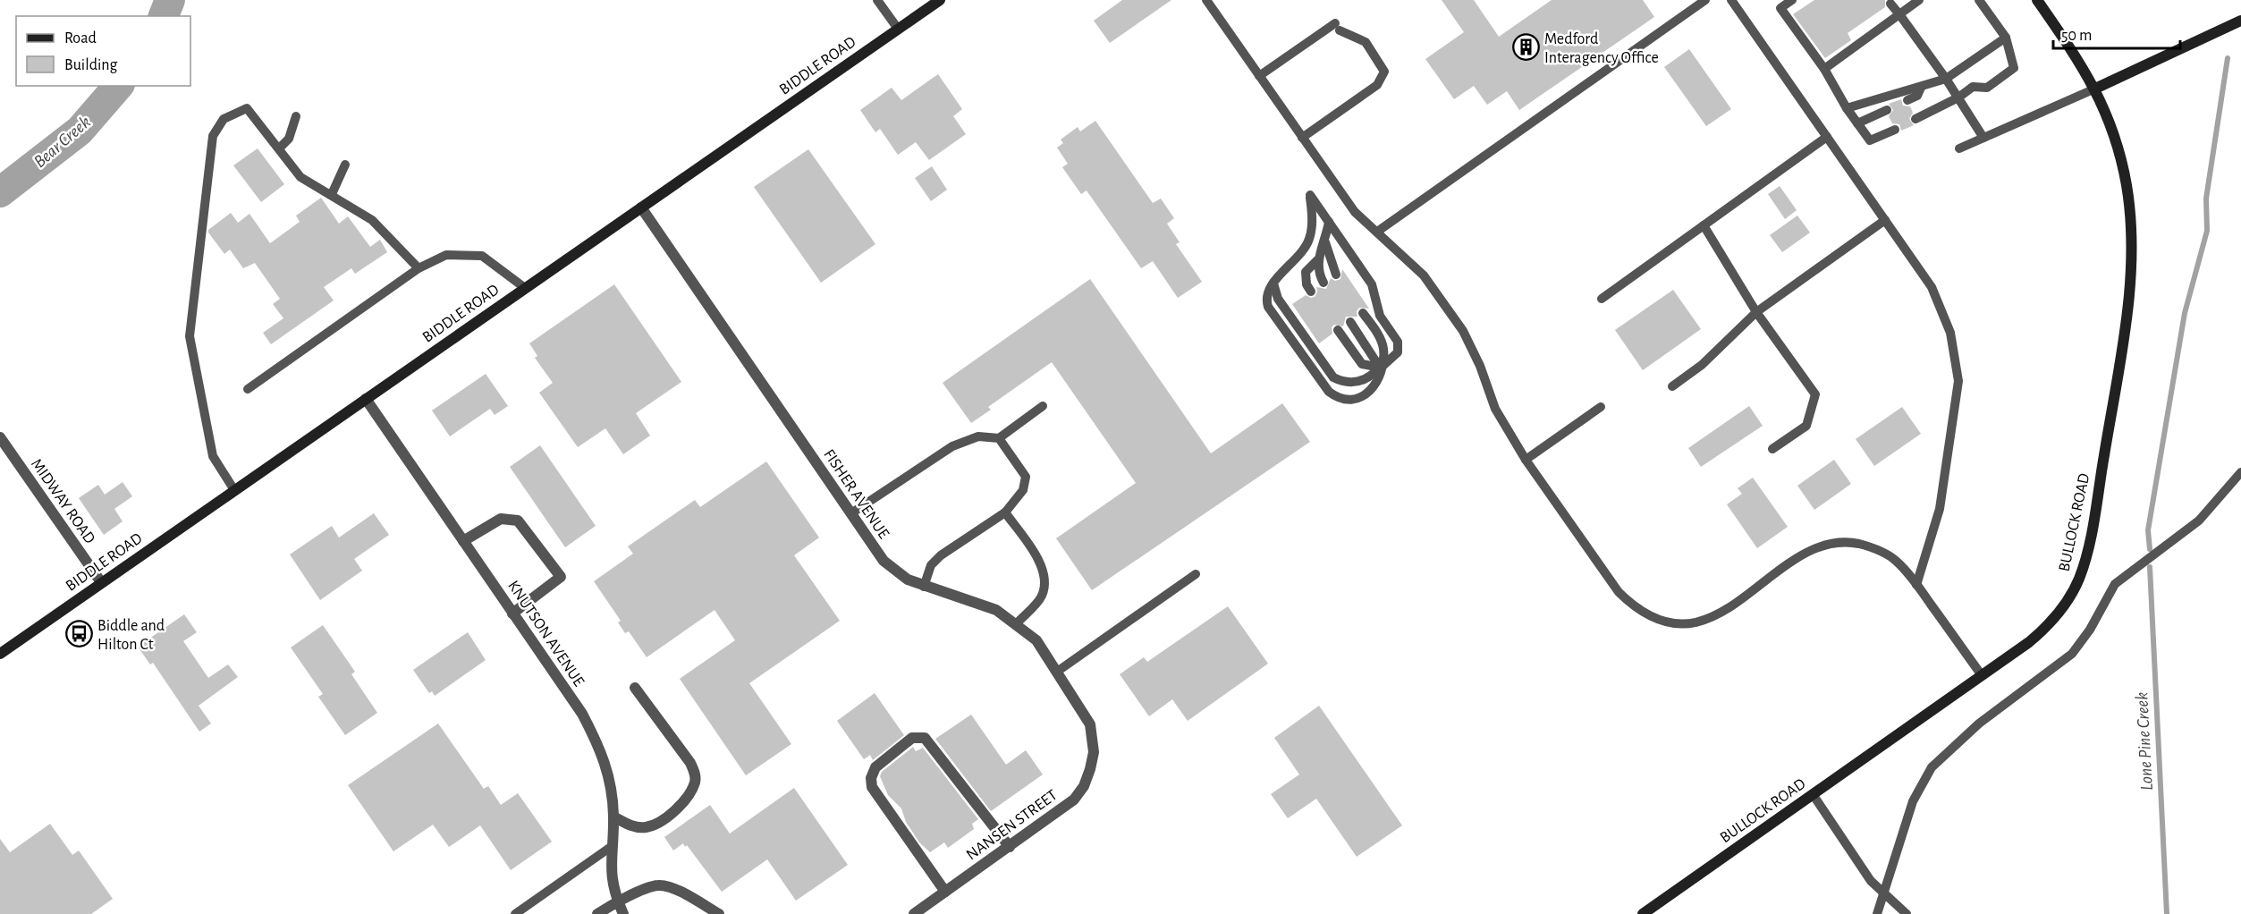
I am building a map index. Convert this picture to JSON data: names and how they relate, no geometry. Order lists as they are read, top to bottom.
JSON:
{
  "streets": {
    "street": [
      "BIDDLE ROAD",
      "FISHER AVENUE",
      "MIDWAY ROAD",
      "BULLOCK ROAD",
      "KNUTSON AVENUE",
      "NANSEN STREET"
    ]
  },
  "crossings": [
    ["BIDDLE ROAD", "FISHER AVENUE"],
    ["BIDDLE ROAD", "MIDWAY ROAD"],
    ["BIDDLE ROAD", "KNUTSON AVENUE"],
    ["FISHER AVENUE", "NANSEN STREET"]
  ],
  "water": ["Bear Creek", "Lone Pine Creek"],
  "places": {
    "building": ["Medford Interagency Office"],
    "bus stop": ["Biddle and Hilton Ct"]
  },
  "legend": ["Road", "Building"],
  "scale_bar": "50 m"
}
